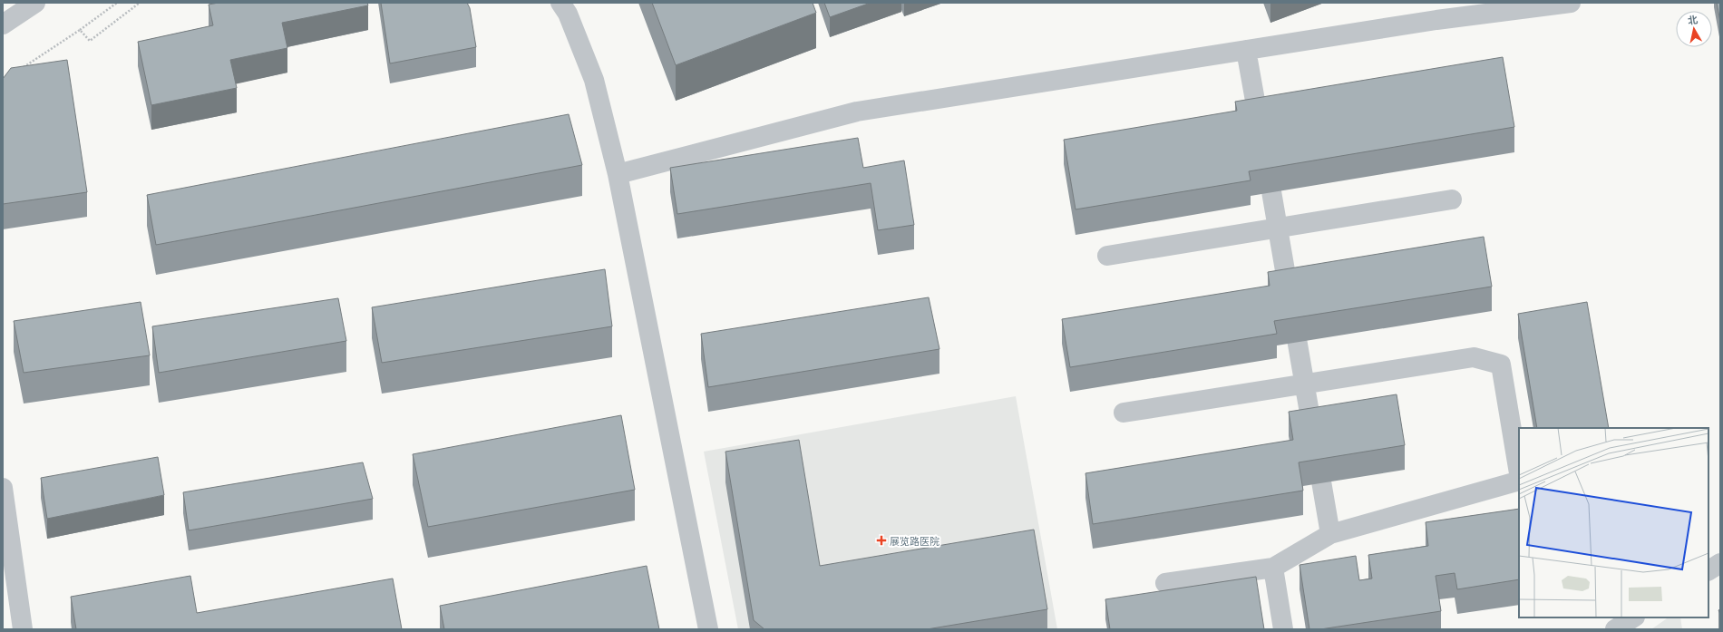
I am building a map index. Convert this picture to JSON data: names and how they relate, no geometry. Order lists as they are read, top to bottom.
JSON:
{
  "places": {
    "health": ["展览路医院"]
  },
  "north": "top"
}
